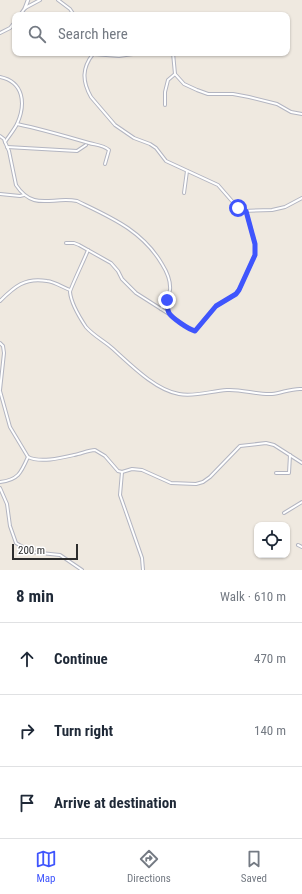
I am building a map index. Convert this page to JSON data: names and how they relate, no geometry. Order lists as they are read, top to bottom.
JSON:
{
  "scale_bar": "200 m",
  "page": {
    "search": "Search here",
    "scale": "200 m",
    "heading": ["8 min", "Walk · 610 m"],
    "list": [
      ["Continue", "470 m"],
      ["Turn right", "140 m"],
      "Arrive at destination"
    ],
    "nav": ["Map", "Directions", "Saved"]
  }
}
